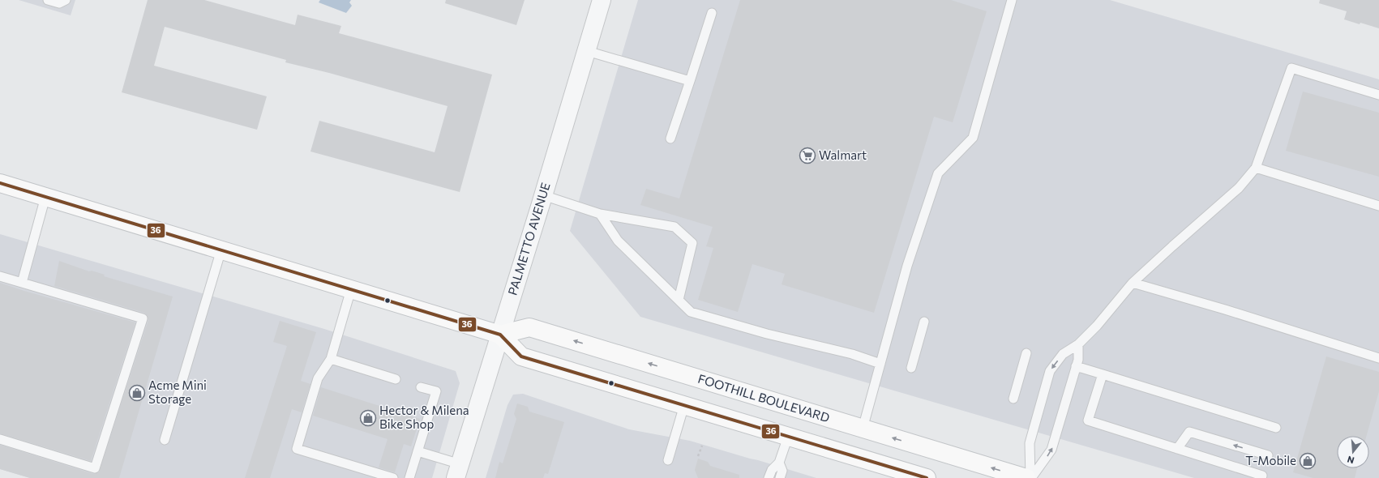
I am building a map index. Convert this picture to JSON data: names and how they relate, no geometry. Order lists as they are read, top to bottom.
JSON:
{
  "streets": {
    "main road": ["FOOTHILL BOULEVARD"],
    "street": ["PALMETTO AVENUE"]
  },
  "crossings": [
    ["PALMETTO AVENUE", "FOOTHILL BOULEVARD"]
  ],
  "places": {
    "supermarket": ["Walmart"],
    "shop": ["Acme Mini Storage", "Hector & Milena Bike Shop", "T-Mobile"]
  },
  "lines": ["transit line 36"],
  "north": "bottom"
}
